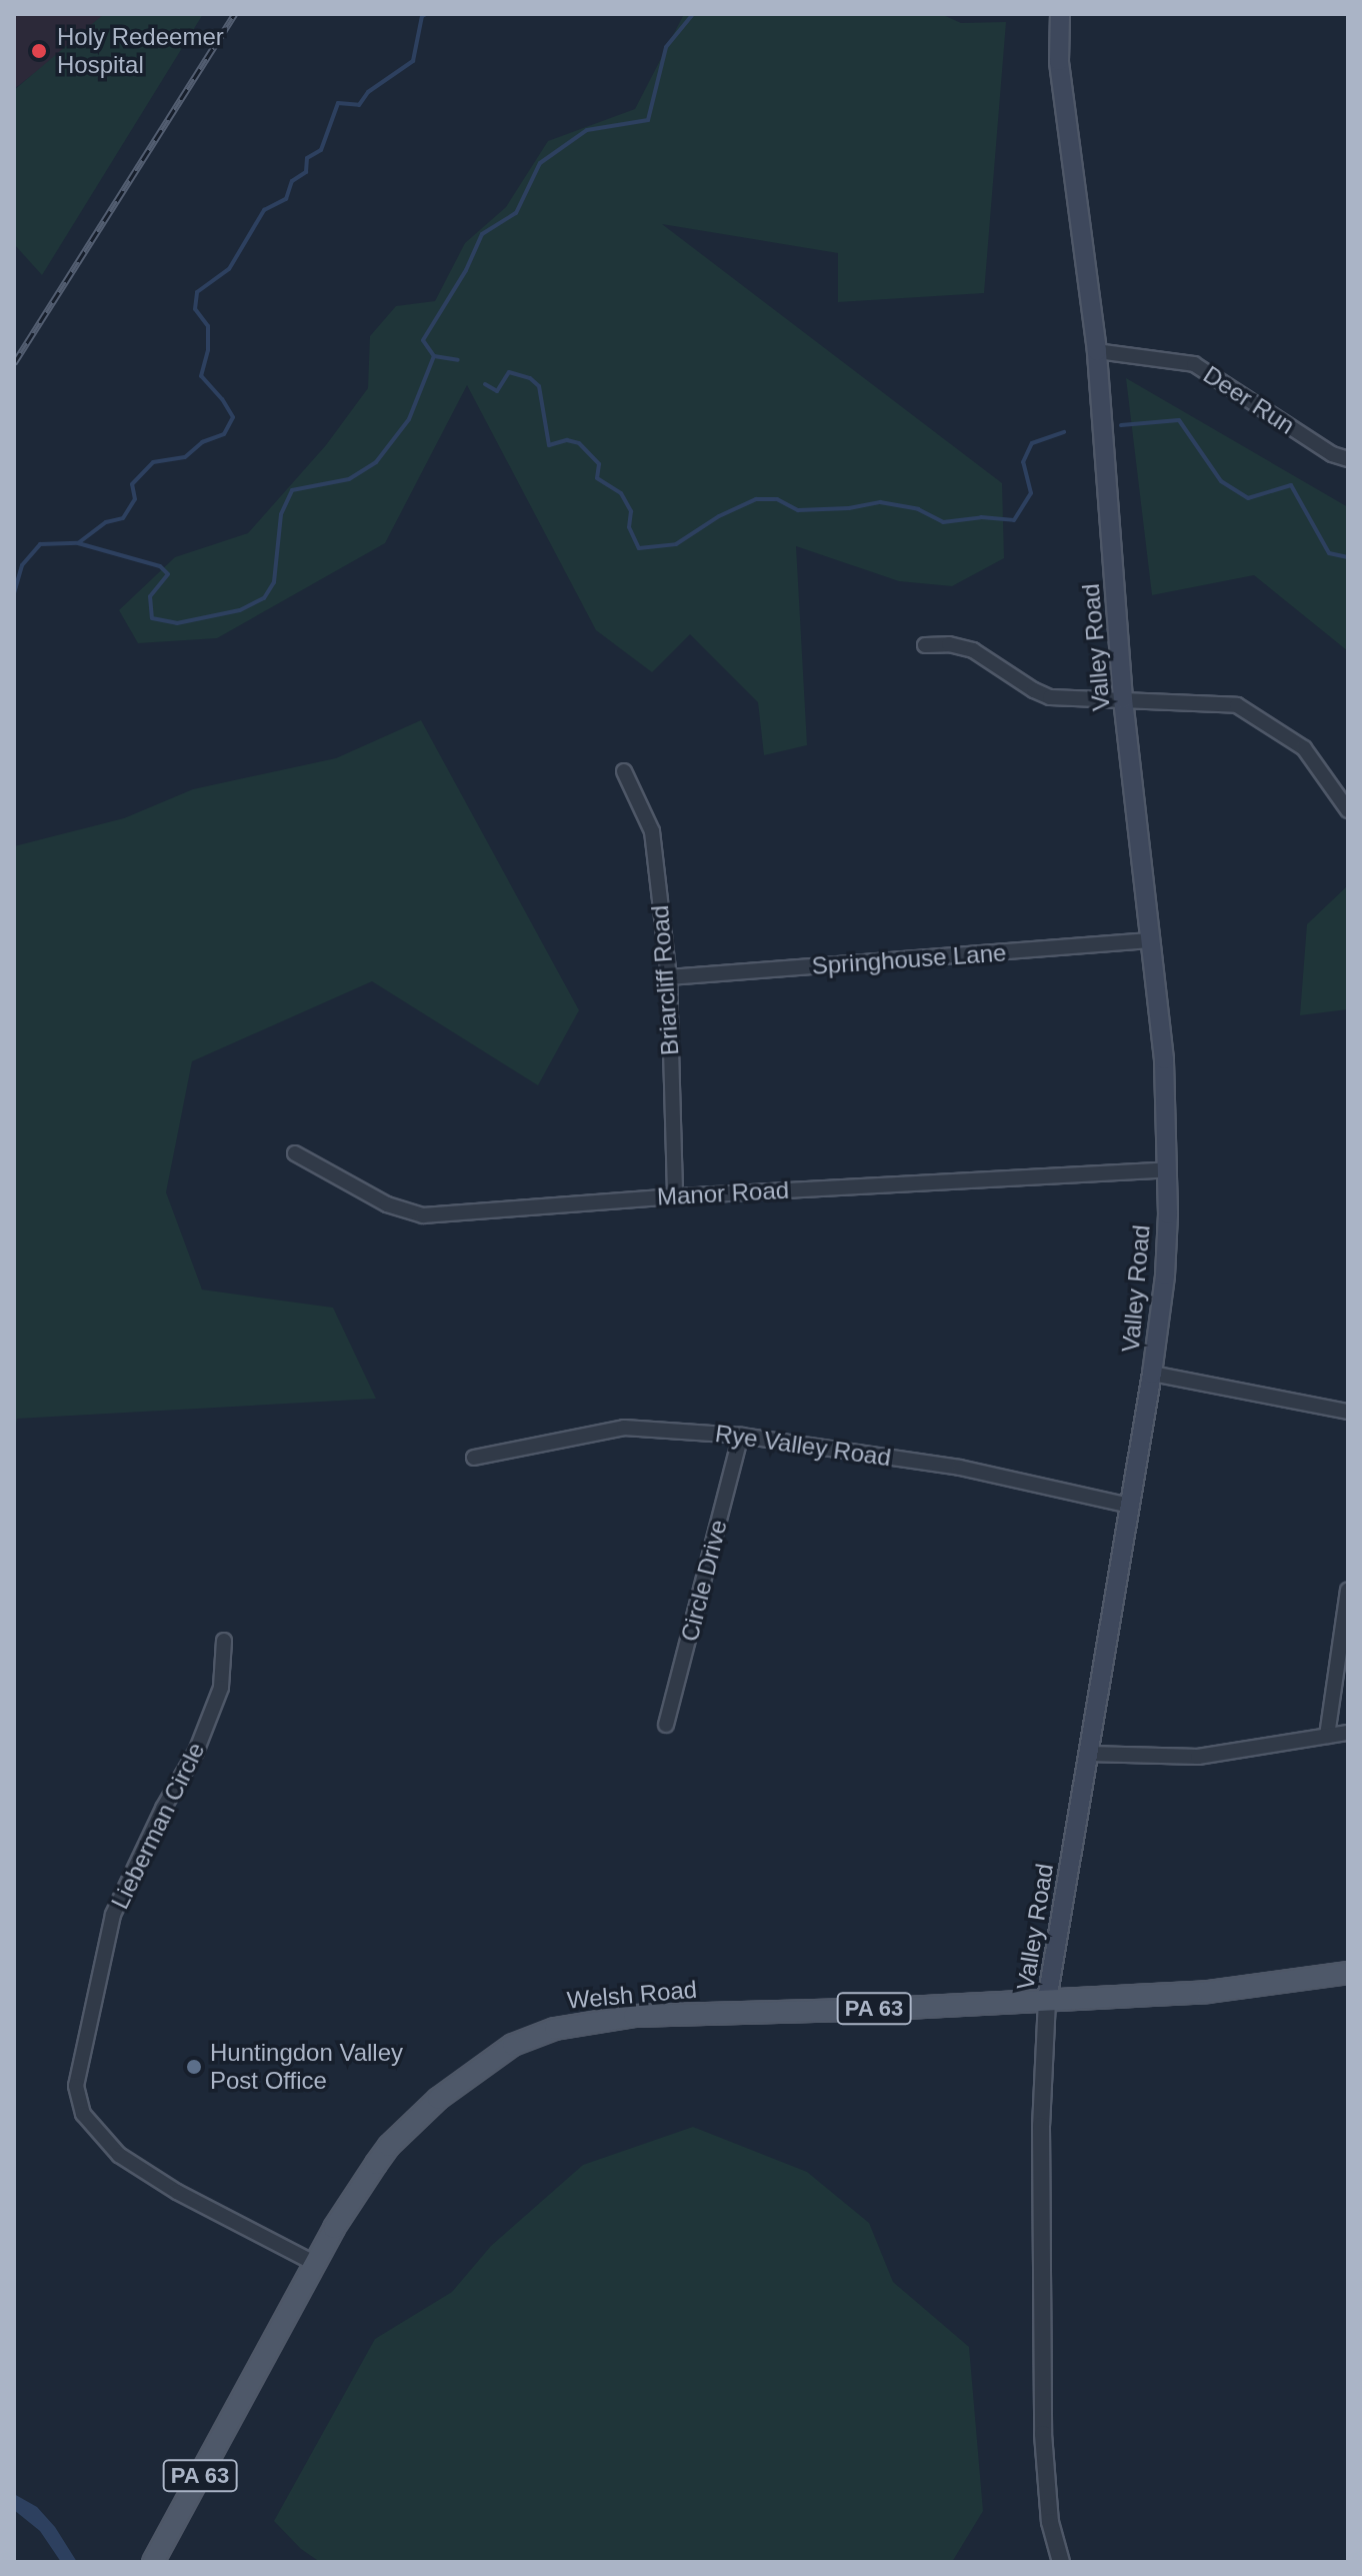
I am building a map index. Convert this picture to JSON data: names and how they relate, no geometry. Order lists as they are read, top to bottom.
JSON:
{
  "streets": {
    "main road": ["Valley Road", "Welsh Road", "PA 63"],
    "street": [
      "Deer Run",
      "Springhouse Lane",
      "Briarcliff Road",
      "Manor Road",
      "Rye Valley Road",
      "Circle Drive",
      "Lieberman Circle"
    ]
  },
  "crossings": [
    ["Deer Run", "Valley Road"],
    ["Valley Road", "Springhouse Lane"],
    ["Valley Road", "Manor Road"],
    ["Valley Road", "Rye Valley Road"],
    ["Valley Road", "Welsh Road"],
    ["Springhouse Lane", "Briarcliff Road"],
    ["Briarcliff Road", "Manor Road"],
    ["Rye Valley Road", "Circle Drive"],
    ["Lieberman Circle", "Welsh Road"]
  ],
  "places": ["Holy Redeemer Hospital", "Huntingdon Valley Post Office"]
}
